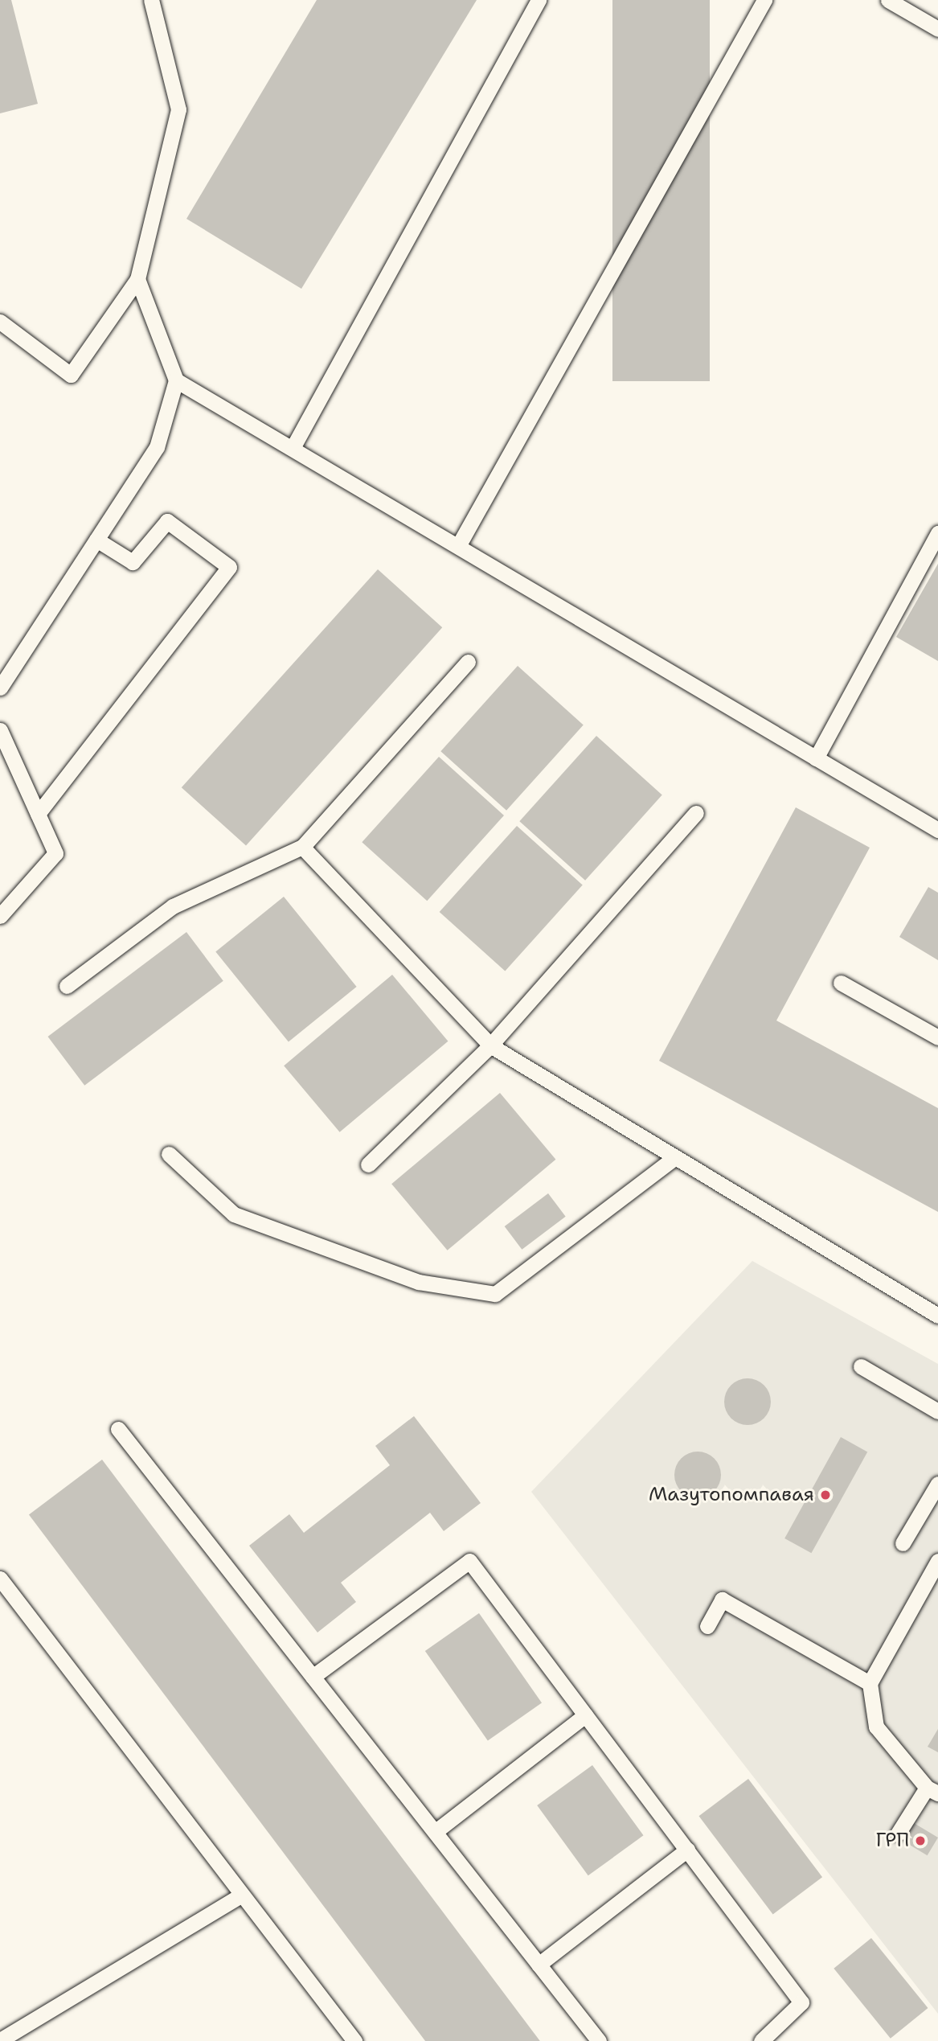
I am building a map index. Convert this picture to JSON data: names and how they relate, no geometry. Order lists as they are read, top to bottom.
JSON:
{
  "places": ["Мазутопомпавая", "ГРП"]
}
